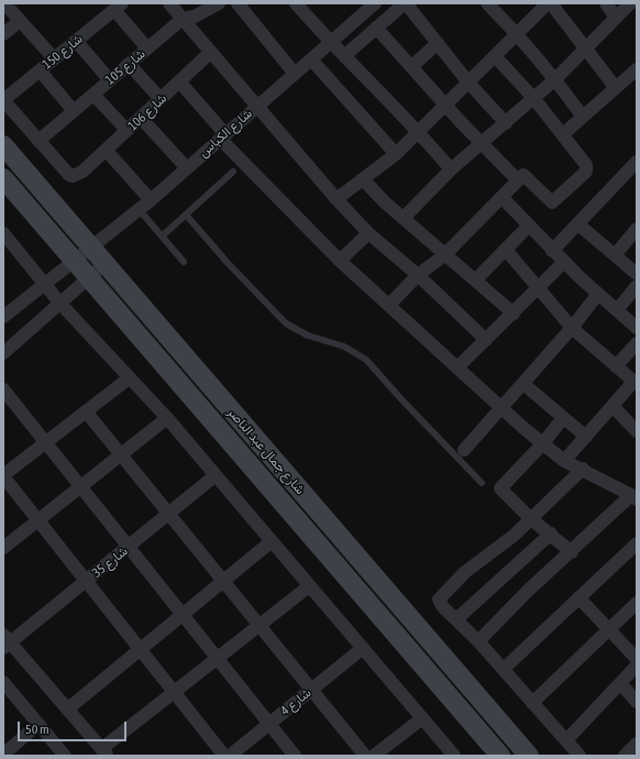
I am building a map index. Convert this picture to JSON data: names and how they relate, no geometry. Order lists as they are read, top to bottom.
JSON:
{
  "streets": {
    "main road": ["شارع جمال عبد الناصر"],
    "street": [
      "شارع 150",
      "شارع 105",
      "شارع 106",
      "شارع الكباس",
      "شارع 35",
      "شارع 4"
    ]
  },
  "crossings": [
    ["شارع 105", "شارع 106"],
    ["شارع الكباس", "شارع جمال عبد الناصر"]
  ],
  "scale_bar": "50 m"
}
